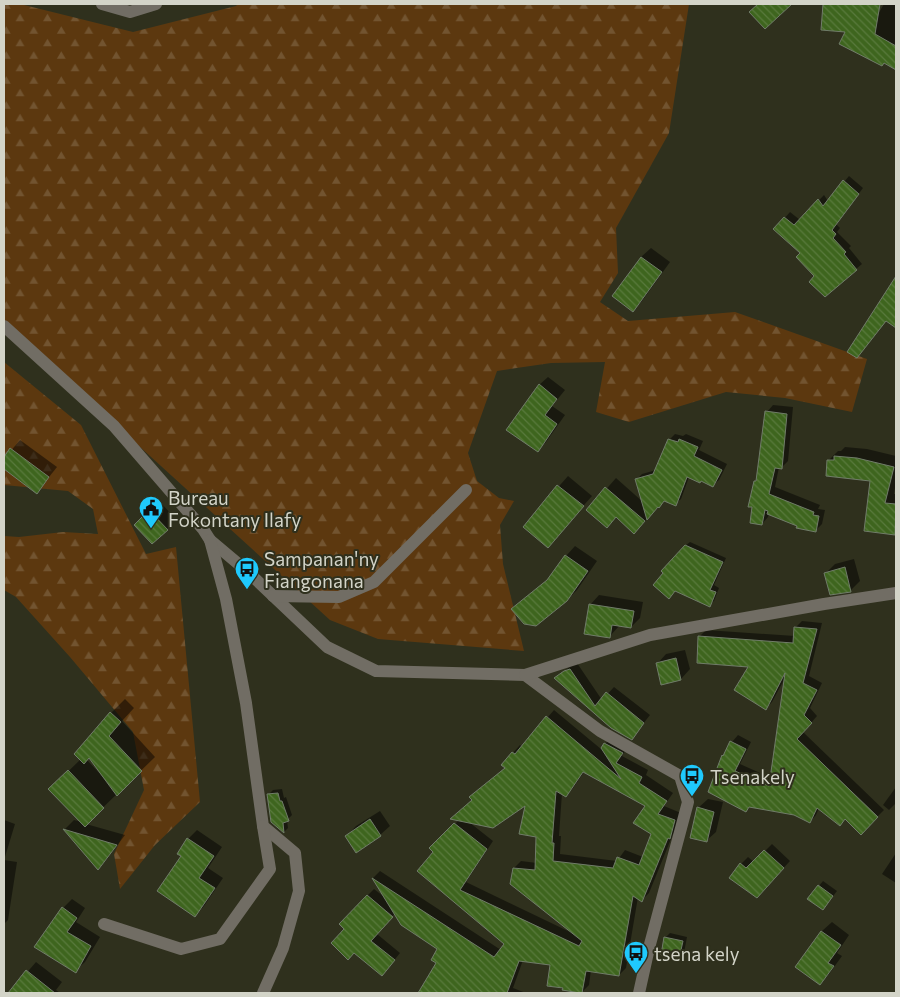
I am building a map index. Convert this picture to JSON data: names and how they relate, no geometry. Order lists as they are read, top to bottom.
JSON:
{
  "places": {
    "public building": ["Bureau Fokontany Ilafy"],
    "bus stop": ["Sampanan'ny Fiangonana", "Tsenakely", "tsena kely"]
  }
}
